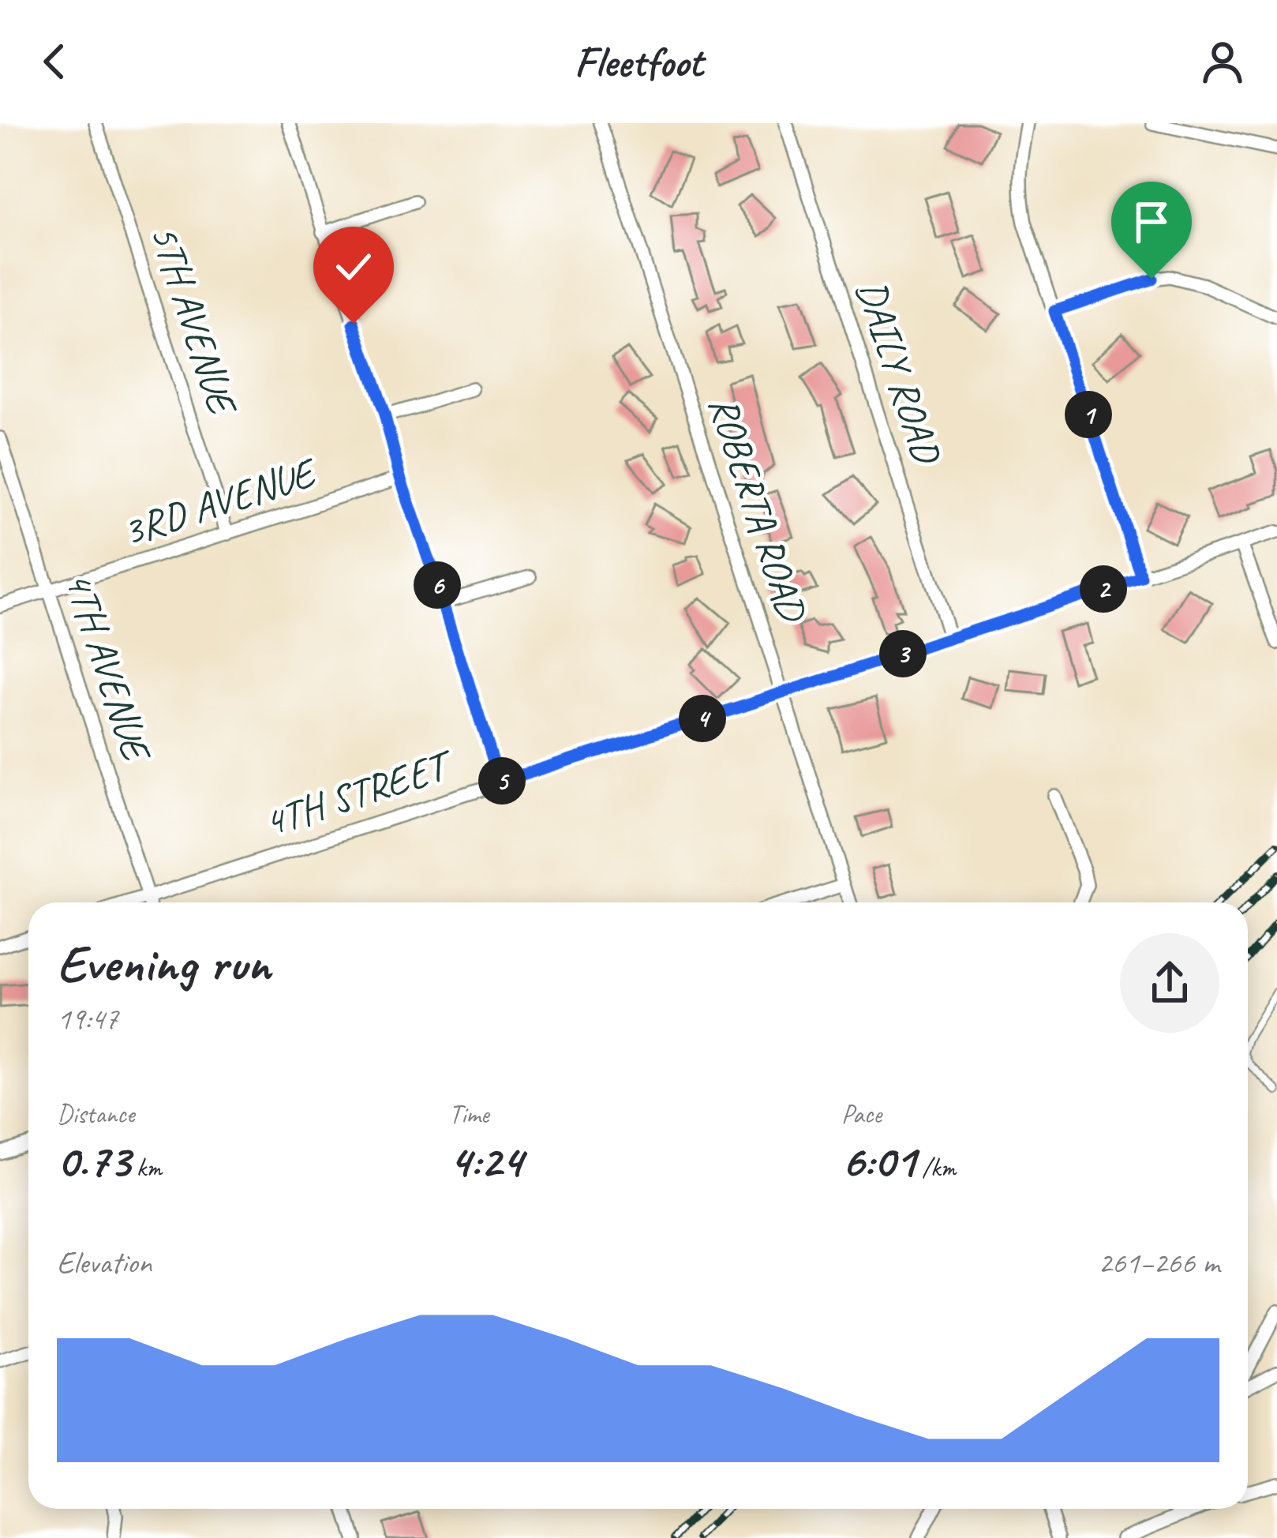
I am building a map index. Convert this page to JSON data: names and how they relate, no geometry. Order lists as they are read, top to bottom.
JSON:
{
  "streets": {
    "street": [
      "5TH AVENUE",
      "DAILY ROAD",
      "3RD AVENUE",
      "ROBERTA ROAD",
      "4TH AVENUE",
      "4TH STREET"
    ]
  },
  "crossings": [
    ["5TH AVENUE", "3RD AVENUE"],
    ["DAILY ROAD", "4TH STREET"],
    ["3RD AVENUE", "4TH AVENUE"],
    ["ROBERTA ROAD", "4TH STREET"],
    ["4TH AVENUE", "4TH STREET"]
  ],
  "page": {
    "header": "Fleetfoot",
    "pins": [
      "1",
      "6",
      "2",
      "3",
      "4",
      "5"
    ],
    "heading": ["Evening run", "19:47"],
    "stats": [
      ["Distance", "0.73 km"],
      ["Time", "4:24"],
      ["Pace", "6:01 /km"]
    ],
    "chart": ["Elevation", "261–266 m"]
  }
}
